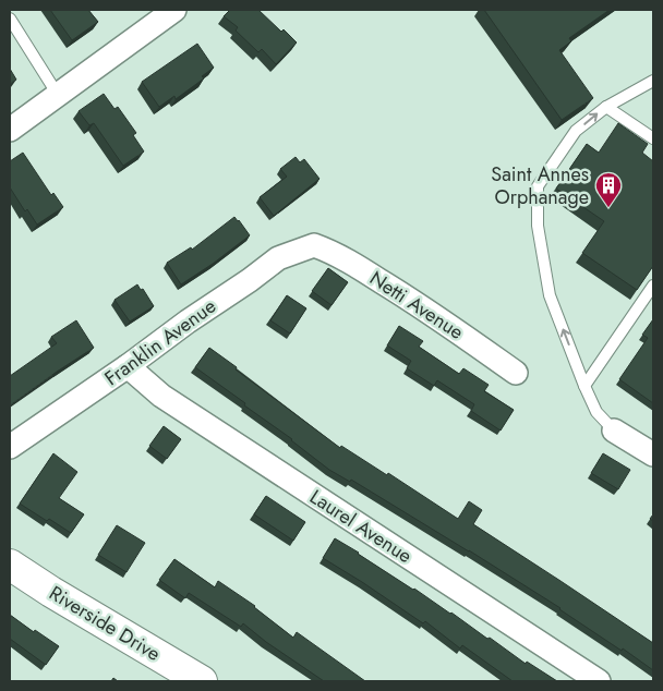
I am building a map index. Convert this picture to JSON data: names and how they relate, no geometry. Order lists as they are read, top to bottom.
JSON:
{
  "streets": {
    "main road": ["Riverside Drive"],
    "street": ["Netti Avenue", "Franklin Avenue", "Laurel Avenue"]
  },
  "crossings": [
    ["Netti Avenue", "Franklin Avenue"],
    ["Franklin Avenue", "Laurel Avenue"]
  ],
  "places": {
    "building": ["Saint Annes Orphanage"]
  }
}
